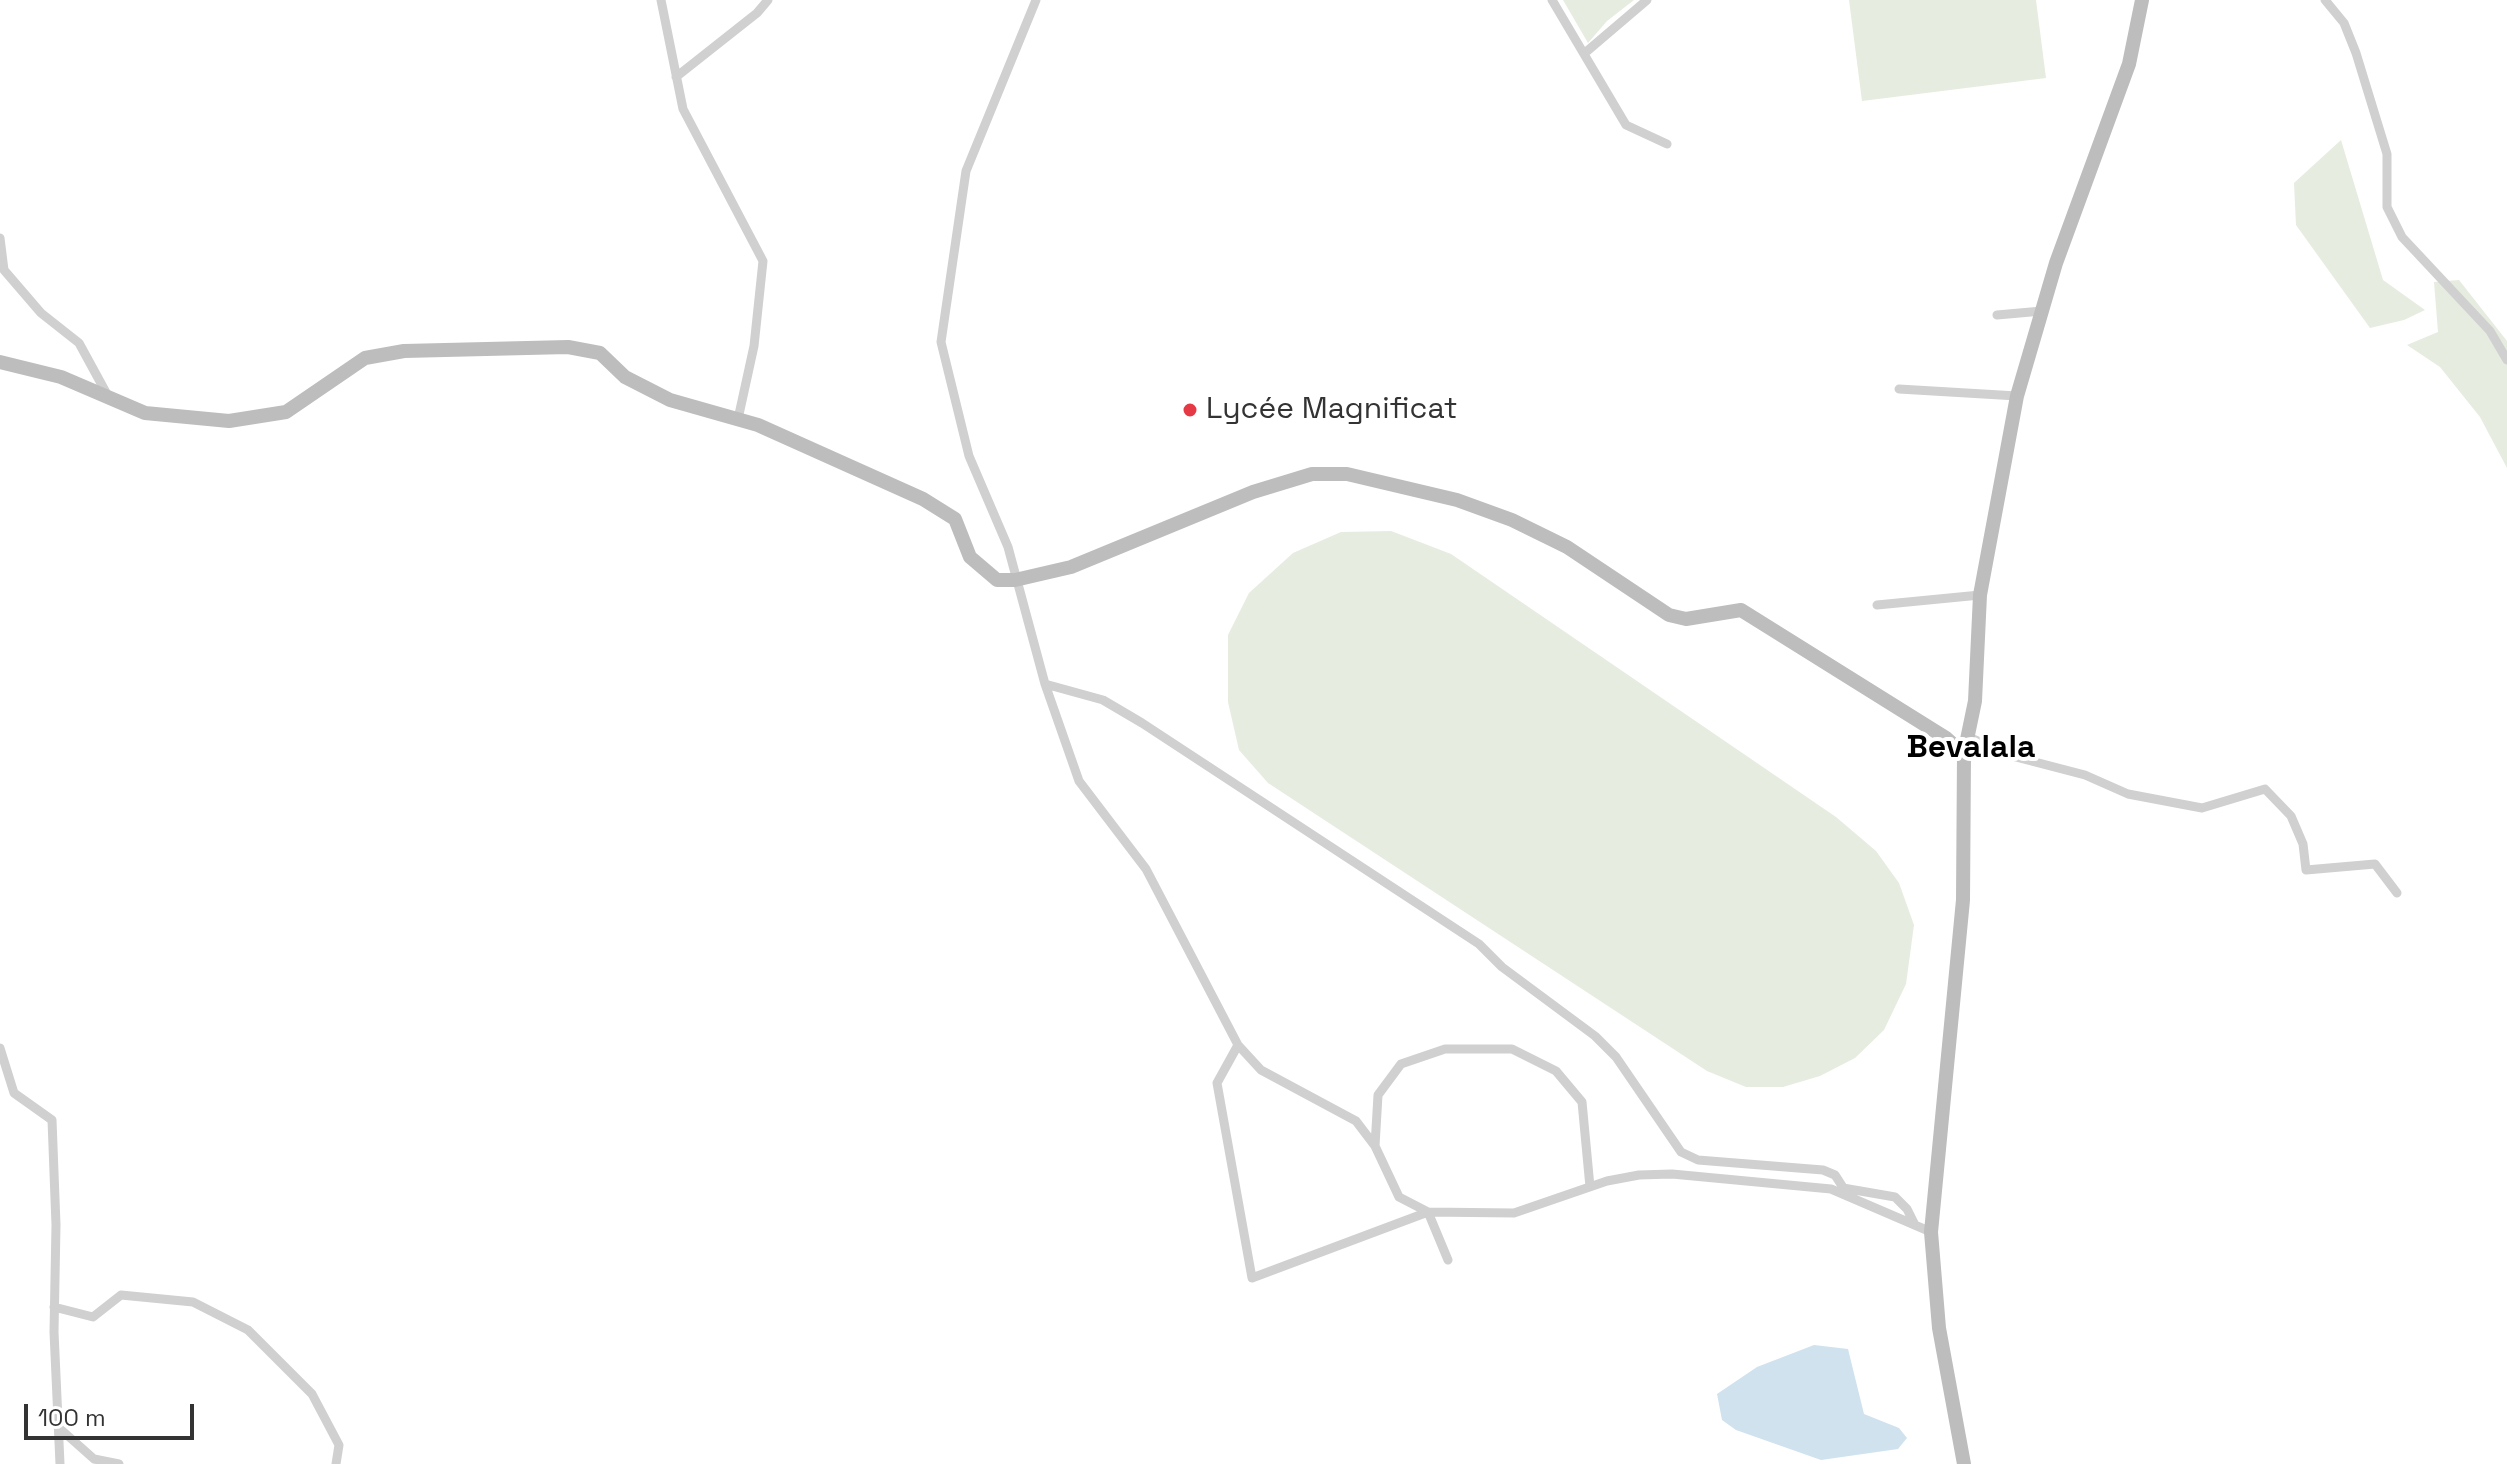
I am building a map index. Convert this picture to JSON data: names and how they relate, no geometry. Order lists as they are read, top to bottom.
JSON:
{
  "districts": ["Bevalala"],
  "places": ["Lycée Magnificat"],
  "scale_bar": "100 m"
}
